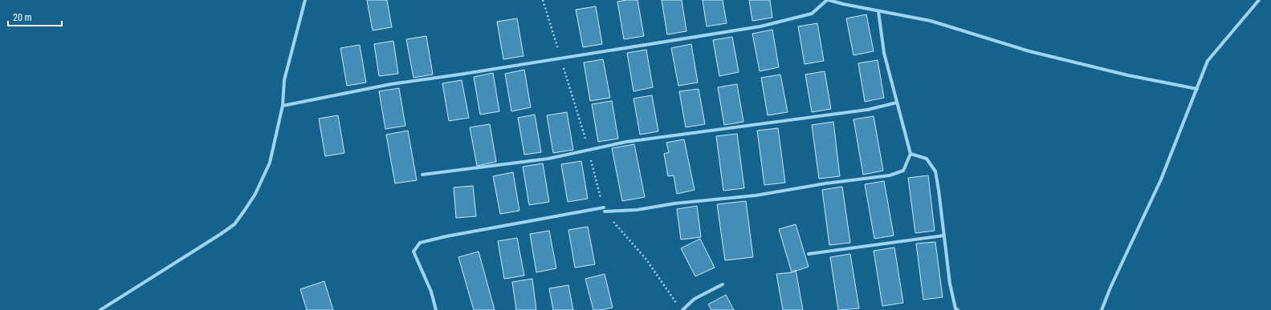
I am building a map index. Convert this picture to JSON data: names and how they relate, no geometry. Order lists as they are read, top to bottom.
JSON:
{
  "scale_bar": "20 m"
}
